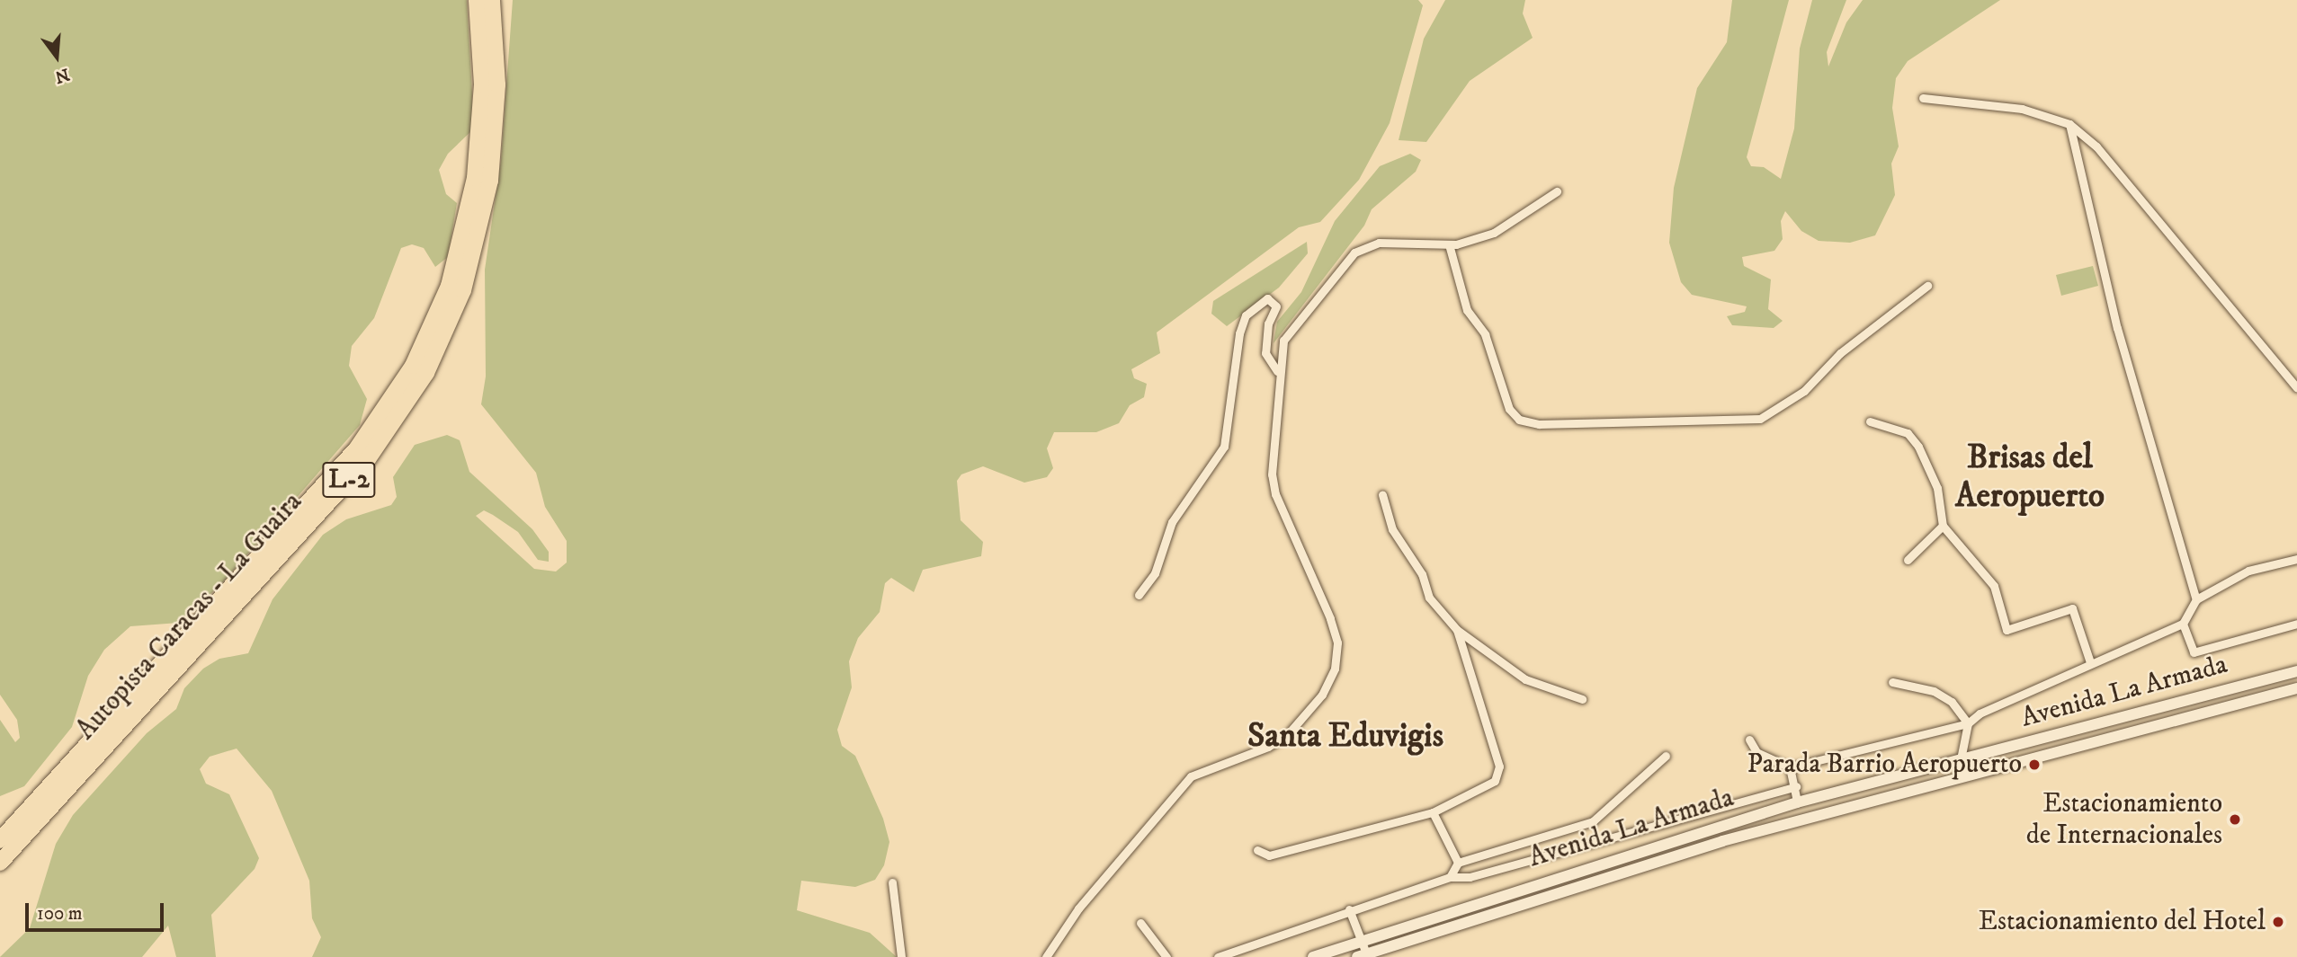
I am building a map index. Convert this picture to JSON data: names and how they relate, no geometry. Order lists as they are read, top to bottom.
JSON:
{
  "streets": {
    "highway": ["L-2", "Autopista Caracas - La Guaira"],
    "main road": ["Avenida La Armada"]
  },
  "districts": ["Brisas del Aeropuerto", "Santa Eduvigis"],
  "places": ["Parada Barrio Aeropuerto", "Estacionamiento de Internacionales", "Estacionamiento del Hotel"],
  "scale_bar": "100 m",
  "north": "bottom"
}
